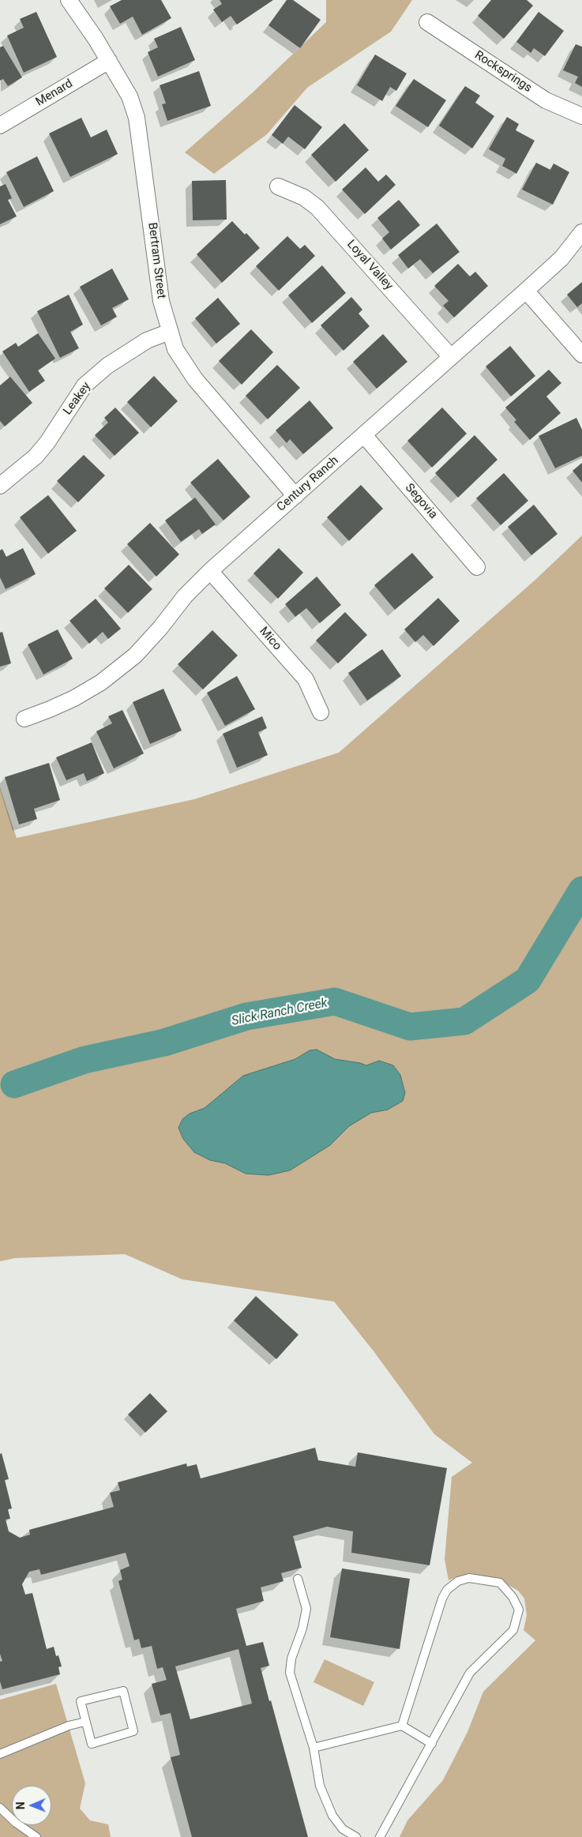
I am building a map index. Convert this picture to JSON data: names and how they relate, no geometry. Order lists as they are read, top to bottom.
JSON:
{
  "streets": {
    "street": [
      "Rocksprings",
      "Menard",
      "Bertram Street",
      "Loyal Valley",
      "Leakey",
      "Century Ranch",
      "Segovia",
      "Mico"
    ]
  },
  "crossings": [
    ["Menard", "Bertram Street"],
    ["Bertram Street", "Leakey"],
    ["Bertram Street", "Century Ranch"],
    ["Loyal Valley", "Century Ranch"],
    ["Century Ranch", "Segovia"],
    ["Century Ranch", "Mico"]
  ],
  "water": ["Slick Ranch Creek"],
  "north": "left"
}
